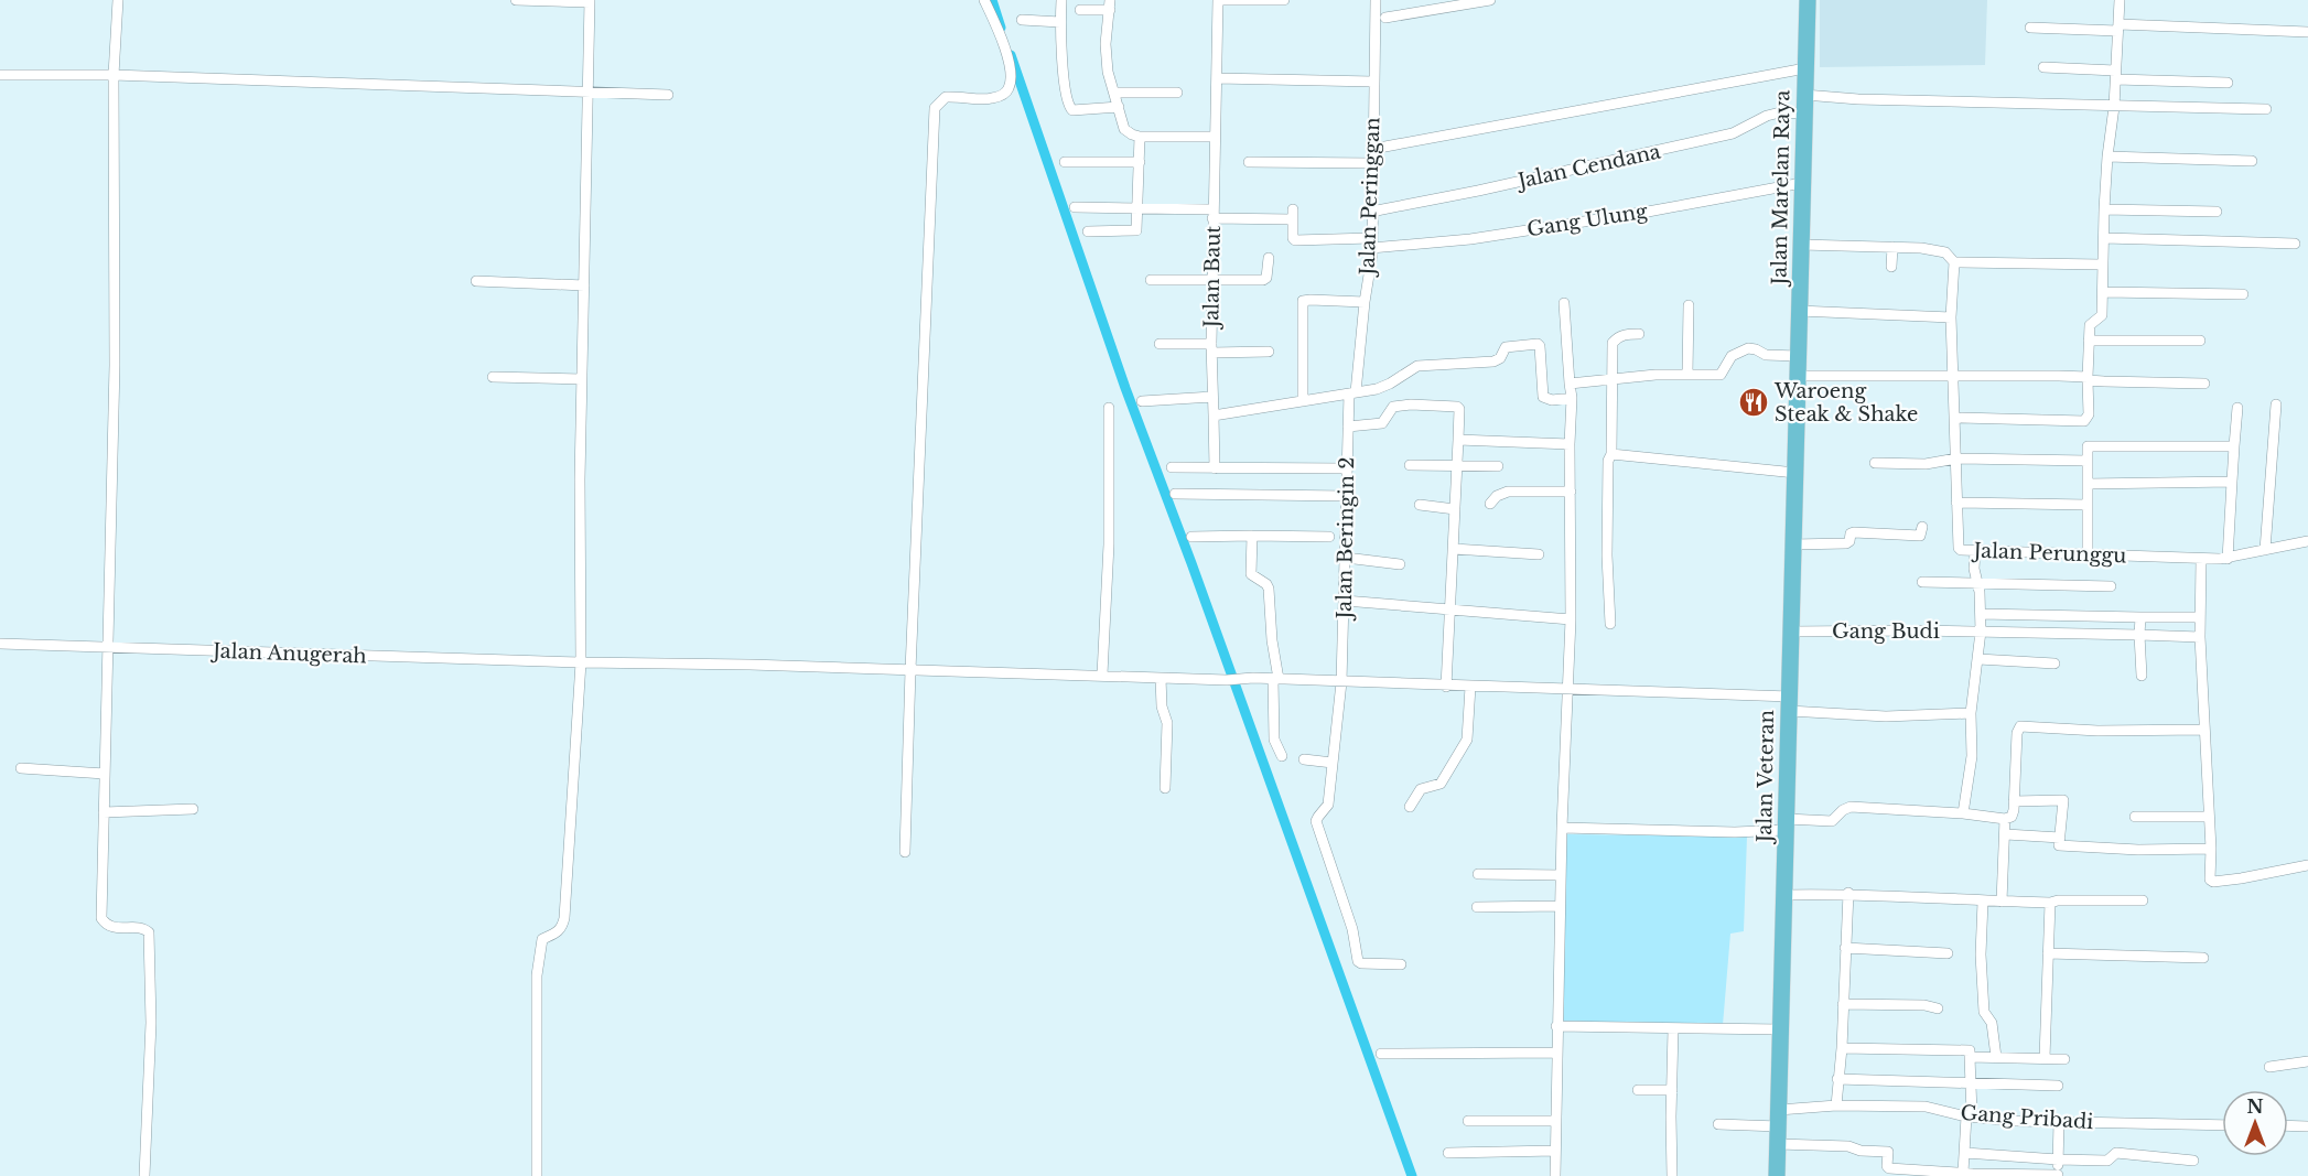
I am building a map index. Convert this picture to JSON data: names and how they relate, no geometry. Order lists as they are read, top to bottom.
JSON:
{
  "streets": {
    "main road": ["Jalan Marelan Raya", "Jalan Veteran"],
    "street": [
      "Jalan Cendana",
      "Jalan Peringgan",
      "Gang Ulung",
      "Jalan Baut",
      "Jalan Beringin 2",
      "Jalan Perunggu",
      "Gang Budi",
      "Jalan Anugerah",
      "Gang Pribadi"
    ]
  },
  "crossings": [
    ["Jalan Cendana", "Jalan Marelan Raya"],
    ["Jalan Cendana", "Jalan Peringgan"],
    ["Jalan Marelan Raya", "Gang Ulung"],
    ["Jalan Marelan Raya", "Jalan Veteran"],
    ["Jalan Peringgan", "Gang Ulung"],
    ["Jalan Peringgan", "Jalan Beringin 2"],
    ["Jalan Beringin 2", "Jalan Anugerah"],
    ["Gang Budi", "Jalan Veteran"],
    ["Jalan Anugerah", "Jalan Veteran"],
    ["Jalan Veteran", "Gang Pribadi"]
  ],
  "places": {
    "restaurant": ["Waroeng Steak & Shake"]
  },
  "north": "top"
}
